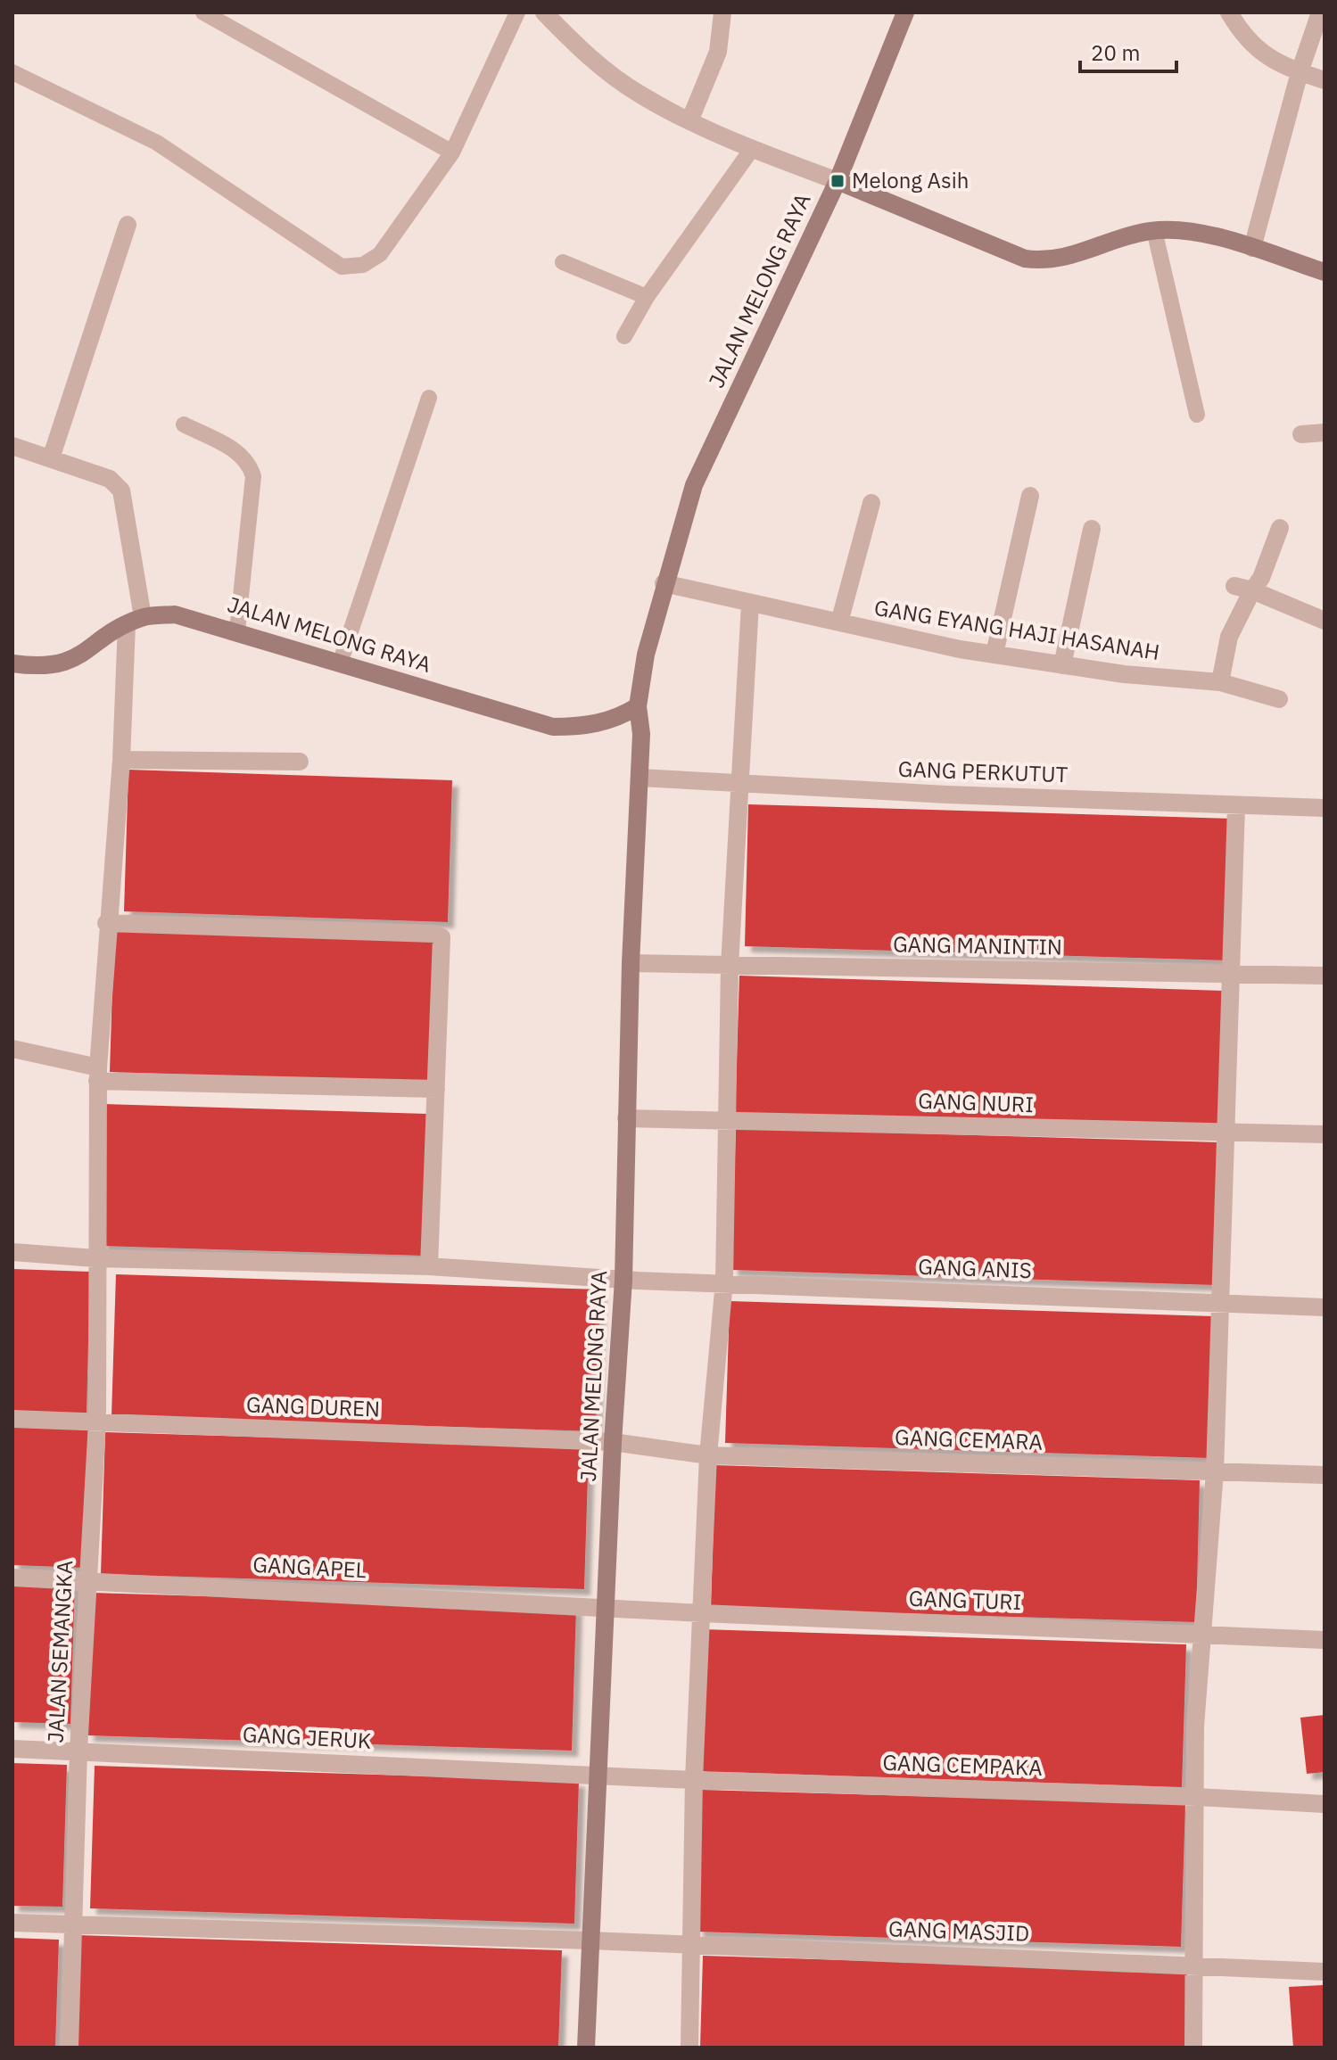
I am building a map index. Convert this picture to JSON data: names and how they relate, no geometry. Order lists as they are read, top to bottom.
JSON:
{
  "streets": {
    "main road": ["JALAN MELONG RAYA"],
    "street": [
      "GANG EYANG HAJI HASANAH",
      "GANG PERKUTUT",
      "GANG MANINTIN",
      "GANG NURI",
      "GANG ANIS",
      "GANG DUREN",
      "GANG CEMARA",
      "GANG APEL",
      "GANG TURI",
      "JALAN SEMANGKA",
      "GANG JERUK",
      "GANG CEMPAKA",
      "GANG MASJID"
    ]
  },
  "crossings": [
    ["JALAN MELONG RAYA", "GANG EYANG HAJI HASANAH"],
    ["JALAN MELONG RAYA", "GANG PERKUTUT"],
    ["JALAN MELONG RAYA", "GANG MANINTIN"],
    ["JALAN MELONG RAYA", "GANG NURI"],
    ["JALAN MELONG RAYA", "GANG ANIS"],
    ["JALAN MELONG RAYA", "GANG DUREN"],
    ["JALAN MELONG RAYA", "GANG CEMARA"],
    ["JALAN MELONG RAYA", "GANG APEL"],
    ["JALAN MELONG RAYA", "GANG TURI"],
    ["JALAN MELONG RAYA", "JALAN SEMANGKA"],
    ["JALAN MELONG RAYA", "GANG JERUK"],
    ["JALAN MELONG RAYA", "GANG CEMPAKA"],
    ["JALAN MELONG RAYA", "GANG MASJID"],
    ["GANG ANIS", "JALAN SEMANGKA"],
    ["GANG DUREN", "GANG CEMARA"],
    ["GANG DUREN", "JALAN SEMANGKA"],
    ["GANG APEL", "GANG TURI"],
    ["GANG APEL", "JALAN SEMANGKA"],
    ["JALAN SEMANGKA", "GANG JERUK"],
    ["JALAN SEMANGKA", "GANG MASJID"],
    ["GANG JERUK", "GANG CEMPAKA"]
  ],
  "places": {
    "transit": ["Melong Asih"]
  },
  "scale_bar": "20 m"
}
